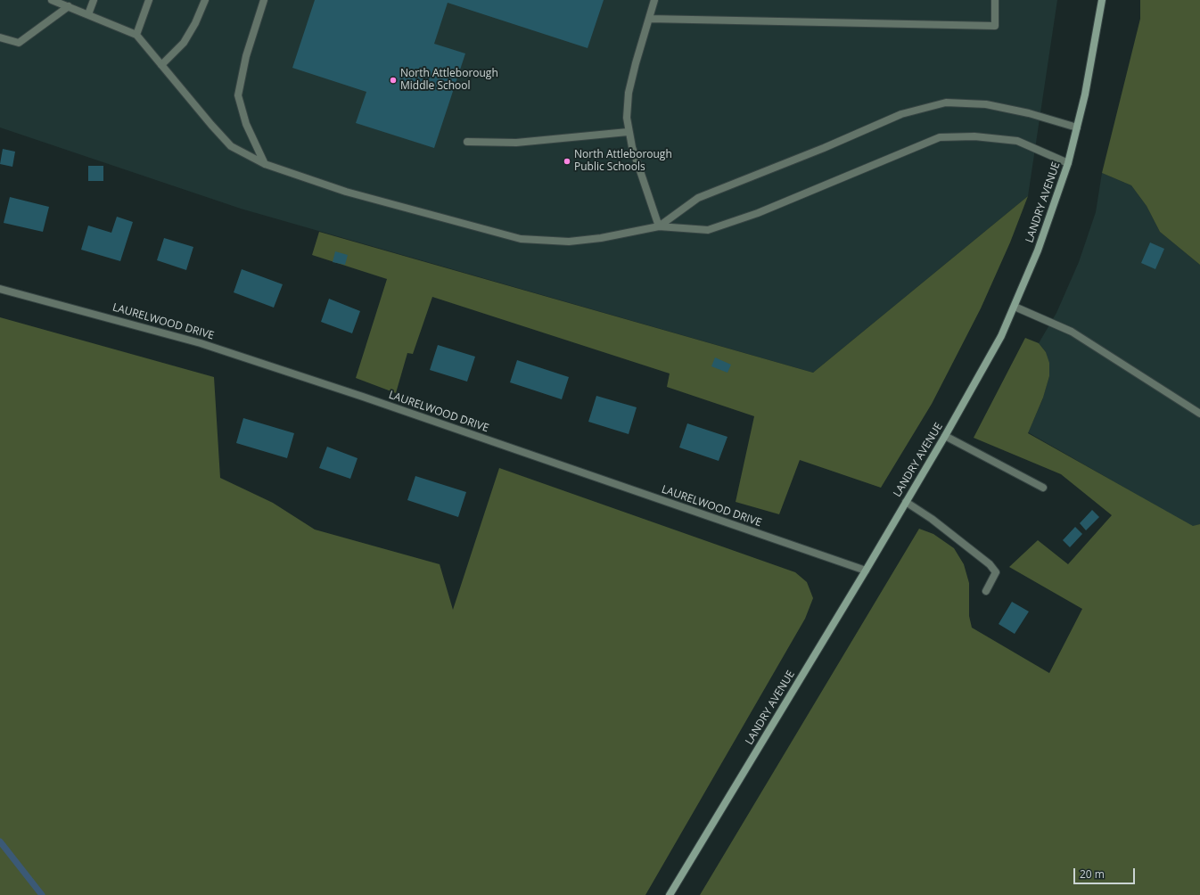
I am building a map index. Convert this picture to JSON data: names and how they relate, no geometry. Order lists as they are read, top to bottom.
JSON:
{
  "streets": {
    "street": ["LANDRY AVENUE", "LAURELWOOD DRIVE"]
  },
  "crossings": [
    ["LANDRY AVENUE", "LAURELWOOD DRIVE"]
  ],
  "places": ["North Attleborough Middle School", "North Attleborough Public Schools"],
  "scale_bar": "20 m"
}
